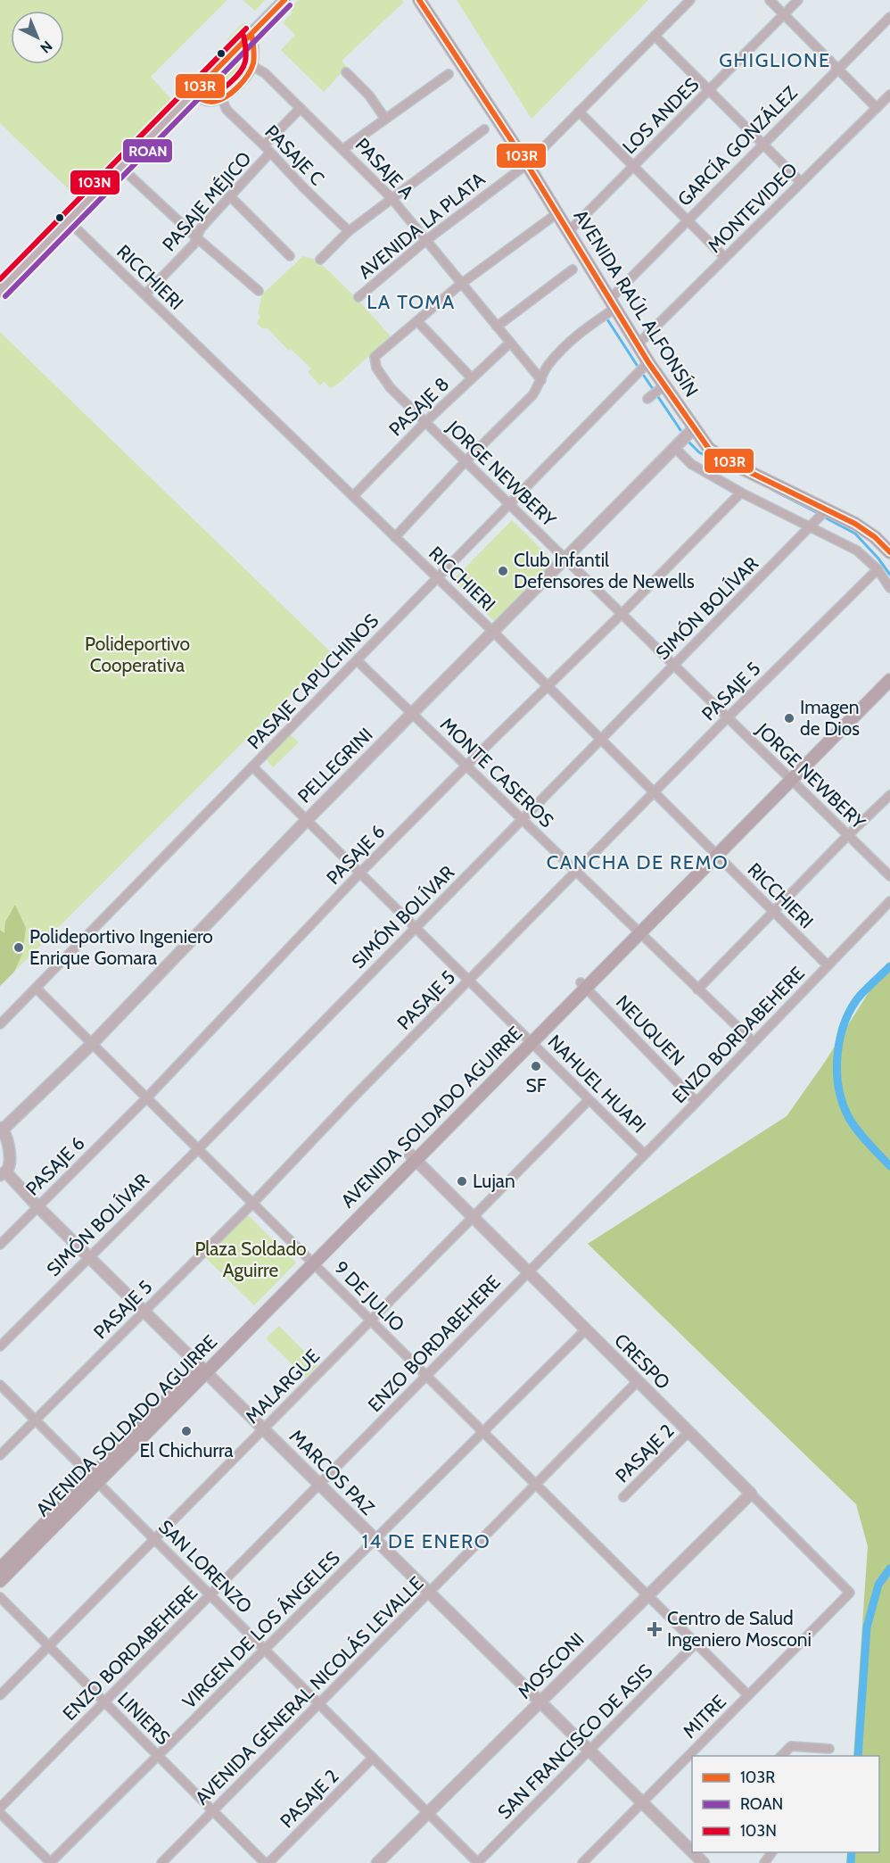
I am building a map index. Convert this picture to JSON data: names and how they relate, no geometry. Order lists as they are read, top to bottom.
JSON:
{
  "streets": {
    "main road": ["AVENIDA RAÚL ALFONSÍN", "AVENIDA SOLDADO AGUIRRE"],
    "street": [
      "LOS ANDES",
      "GARCÍA GONZÁLEZ",
      "PASAJE C",
      "PASAJE A",
      "PASAJE MÉJICO",
      "MONTEVIDEO",
      "AVENIDA LA PLATA",
      "RICCHIERI",
      "PASAJE 8",
      "JORGE NEWBERY",
      "SIMÓN BOLÍVAR",
      "PASAJE CAPUCHINOS",
      "PASAJE 5",
      "PELLEGRINI",
      "MONTE CASEROS",
      "PASAJE 6",
      "NEUQUEN",
      "ENZO BORDABEHERE",
      "NAHUEL HUAPI",
      "9 DE JULIO",
      "CRESPO",
      "MALARGUE",
      "PASAJE 2",
      "MARCOS PAZ",
      "SAN LORENZO",
      "VIRGEN DE LOS ÁNGELES",
      "MOSCONI",
      "AVENIDA GENERAL NICOLÁS LEVALLE",
      "MITRE",
      "LINIERS",
      "SAN FRANCISCO DE ASIS"
    ]
  },
  "crossings": [
    ["LOS ANDES", "AVENIDA RAÚL ALFONSÍN"],
    ["GARCÍA GONZÁLEZ", "PASAJE A"],
    ["GARCÍA GONZÁLEZ", "RICCHIERI"],
    ["GARCÍA GONZÁLEZ", "AVENIDA RAÚL ALFONSÍN"],
    ["GARCÍA GONZÁLEZ", "JORGE NEWBERY"],
    ["PASAJE C", "PASAJE MÉJICO"],
    ["PASAJE A", "PASAJE MÉJICO"],
    ["PASAJE A", "AVENIDA LA PLATA"],
    ["PASAJE A", "PASAJE 8"],
    ["PASAJE MÉJICO", "RICCHIERI"],
    ["MONTEVIDEO", "AVENIDA RAÚL ALFONSÍN"],
    ["AVENIDA LA PLATA", "AVENIDA RAÚL ALFONSÍN"],
    ["RICCHIERI", "PASAJE 8"],
    ["RICCHIERI", "SIMÓN BOLÍVAR"],
    ["RICCHIERI", "PASAJE CAPUCHINOS"],
    ["RICCHIERI", "PASAJE 5"],
    ["RICCHIERI", "PELLEGRINI"],
    ["RICCHIERI", "PASAJE 6"],
    ["RICCHIERI", "ENZO BORDABEHERE"],
    ["RICCHIERI", "AVENIDA SOLDADO AGUIRRE"],
    ["AVENIDA RAÚL ALFONSÍN", "SIMÓN BOLÍVAR"],
    ["AVENIDA RAÚL ALFONSÍN", "PASAJE CAPUCHINOS"],
    ["AVENIDA RAÚL ALFONSÍN", "PELLEGRINI"],
    ["PASAJE 8", "JORGE NEWBERY"],
    ["JORGE NEWBERY", "SIMÓN BOLÍVAR"],
    ["JORGE NEWBERY", "PASAJE CAPUCHINOS"],
    ["JORGE NEWBERY", "PASAJE 5"],
    ["JORGE NEWBERY", "PELLEGRINI"],
    ["JORGE NEWBERY", "PASAJE 6"],
    ["JORGE NEWBERY", "AVENIDA SOLDADO AGUIRRE"],
    ["SIMÓN BOLÍVAR", "MONTE CASEROS"],
    ["SIMÓN BOLÍVAR", "NAHUEL HUAPI"],
    ["SIMÓN BOLÍVAR", "9 DE JULIO"],
    ["SIMÓN BOLÍVAR", "MARCOS PAZ"],
    ["PASAJE CAPUCHINOS", "MONTE CASEROS"],
    ["PASAJE CAPUCHINOS", "NAHUEL HUAPI"],
    ["PASAJE CAPUCHINOS", "9 DE JULIO"],
    ["PASAJE 5", "MONTE CASEROS"],
    ["PASAJE 5", "NAHUEL HUAPI"],
    ["PASAJE 5", "9 DE JULIO"],
    ["PASAJE 5", "MARCOS PAZ"],
    ["PASAJE 5", "SAN LORENZO"],
    ["PELLEGRINI", "MONTE CASEROS"],
    ["PELLEGRINI", "NAHUEL HUAPI"],
    ["PELLEGRINI", "9 DE JULIO"],
    ["MONTE CASEROS", "PASAJE 6"],
    ["MONTE CASEROS", "ENZO BORDABEHERE"],
    ["MONTE CASEROS", "AVENIDA SOLDADO AGUIRRE"],
    ["PASAJE 6", "NAHUEL HUAPI"],
    ["PASAJE 6", "9 DE JULIO"],
    ["PASAJE 6", "MARCOS PAZ"],
    ["NEUQUEN", "ENZO BORDABEHERE"],
    ["NEUQUEN", "AVENIDA SOLDADO AGUIRRE"],
    ["ENZO BORDABEHERE", "NAHUEL HUAPI"],
    ["ENZO BORDABEHERE", "9 DE JULIO"],
    ["ENZO BORDABEHERE", "CRESPO"],
    ["ENZO BORDABEHERE", "MARCOS PAZ"],
    ["ENZO BORDABEHERE", "SAN LORENZO"],
    ["ENZO BORDABEHERE", "LINIERS"],
    ["NAHUEL HUAPI", "AVENIDA SOLDADO AGUIRRE"],
    ["NAHUEL HUAPI", "MALARGUE"],
    ["AVENIDA SOLDADO AGUIRRE", "9 DE JULIO"],
    ["AVENIDA SOLDADO AGUIRRE", "CRESPO"],
    ["AVENIDA SOLDADO AGUIRRE", "MARCOS PAZ"],
    ["AVENIDA SOLDADO AGUIRRE", "SAN LORENZO"],
    ["9 DE JULIO", "MALARGUE"],
    ["9 DE JULIO", "VIRGEN DE LOS ÁNGELES"],
    ["9 DE JULIO", "MOSCONI"],
    ["9 DE JULIO", "AVENIDA GENERAL NICOLÁS LEVALLE"],
    ["9 DE JULIO", "MITRE"],
    ["9 DE JULIO", "SAN FRANCISCO DE ASIS"],
    ["CRESPO", "MALARGUE"],
    ["CRESPO", "PASAJE 2"],
    ["CRESPO", "VIRGEN DE LOS ÁNGELES"],
    ["CRESPO", "MOSCONI"],
    ["CRESPO", "AVENIDA GENERAL NICOLÁS LEVALLE"],
    ["CRESPO", "MITRE"],
    ["MALARGUE", "MARCOS PAZ"],
    ["MALARGUE", "SAN LORENZO"],
    ["MALARGUE", "LINIERS"],
    ["PASAJE 2", "SAN LORENZO"],
    ["PASAJE 2", "LINIERS"],
    ["MARCOS PAZ", "VIRGEN DE LOS ÁNGELES"],
    ["MARCOS PAZ", "MOSCONI"],
    ["MARCOS PAZ", "AVENIDA GENERAL NICOLÁS LEVALLE"],
    ["MARCOS PAZ", "MITRE"],
    ["MARCOS PAZ", "SAN FRANCISCO DE ASIS"],
    ["SAN LORENZO", "VIRGEN DE LOS ÁNGELES"],
    ["SAN LORENZO", "MOSCONI"],
    ["SAN LORENZO", "AVENIDA GENERAL NICOLÁS LEVALLE"],
    ["SAN LORENZO", "SAN FRANCISCO DE ASIS"],
    ["VIRGEN DE LOS ÁNGELES", "LINIERS"],
    ["AVENIDA GENERAL NICOLÁS LEVALLE", "LINIERS"]
  ],
  "districts": [
    "GHIGLIONE",
    "LA TOMA",
    "CANCHA DE REMO",
    "14 DE ENERO"
  ],
  "parks": ["Polideportivo Cooperativa", "Plaza Soldado Aguirre"],
  "places": {
    "other": [
      "Club Infantil Defensores de Newells",
      "Imagen de Dios",
      "Polideportivo Ingeniero Enrique Gomara",
      "SF",
      "Lujan",
      "El Chichurra"
    ],
    "health": ["Centro de Salud Ingeniero Mosconi"]
  },
  "lines": ["transit line 103R", "transit line ROAN", "transit line 103N"],
  "legend": ["103R", "ROAN", "103N"],
  "north": "bottom right"
}
